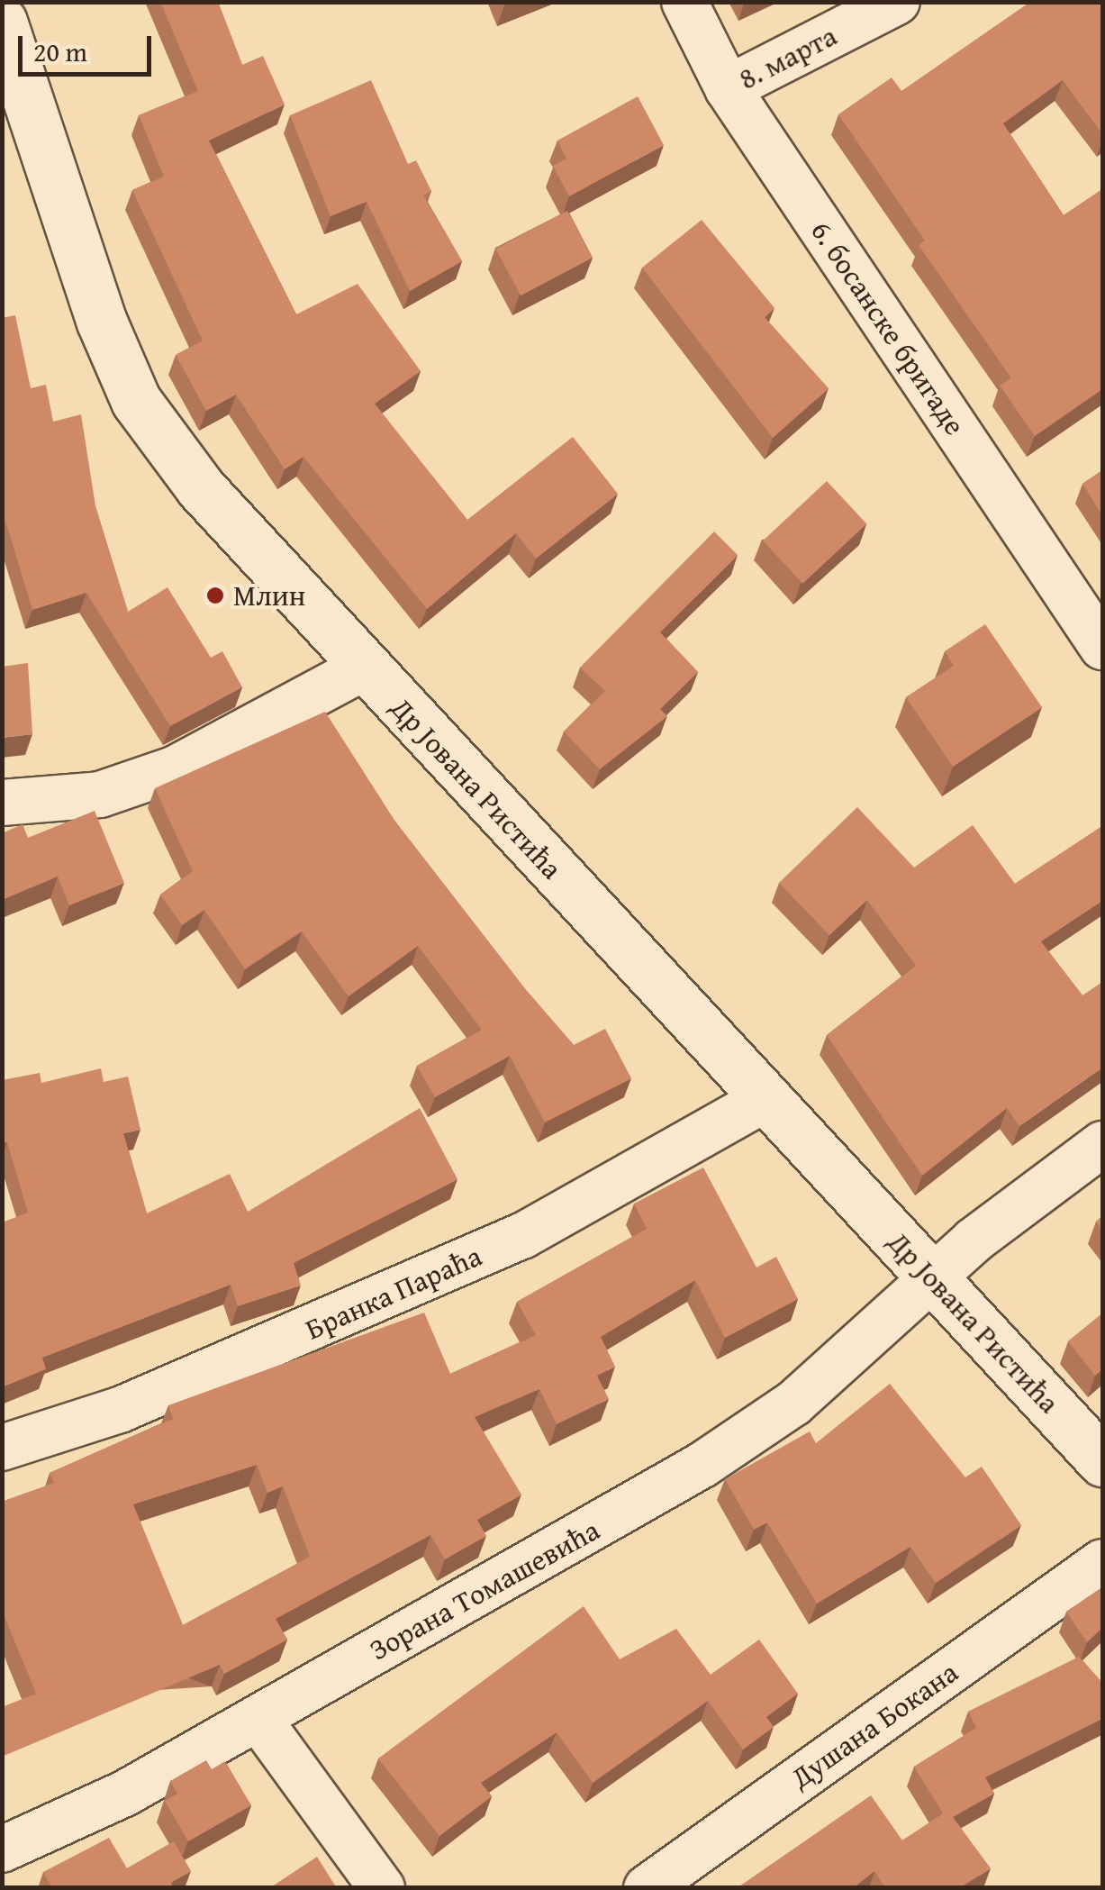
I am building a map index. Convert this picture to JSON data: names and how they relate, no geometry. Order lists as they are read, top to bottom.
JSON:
{
  "streets": {
    "street": [
      "8. марта",
      "6. босанске бригаде",
      "Др Јована Ристића",
      "Бранка Параћа",
      "Зорана Томашевића",
      "Душана Бокана"
    ]
  },
  "crossings": [
    ["8. марта", "6. босанске бригаде"],
    ["Др Јована Ристића", "Бранка Параћа"],
    ["Др Јована Ристића", "Зорана Томашевића"]
  ],
  "places": ["Млин"],
  "scale_bar": "20 m"
}
